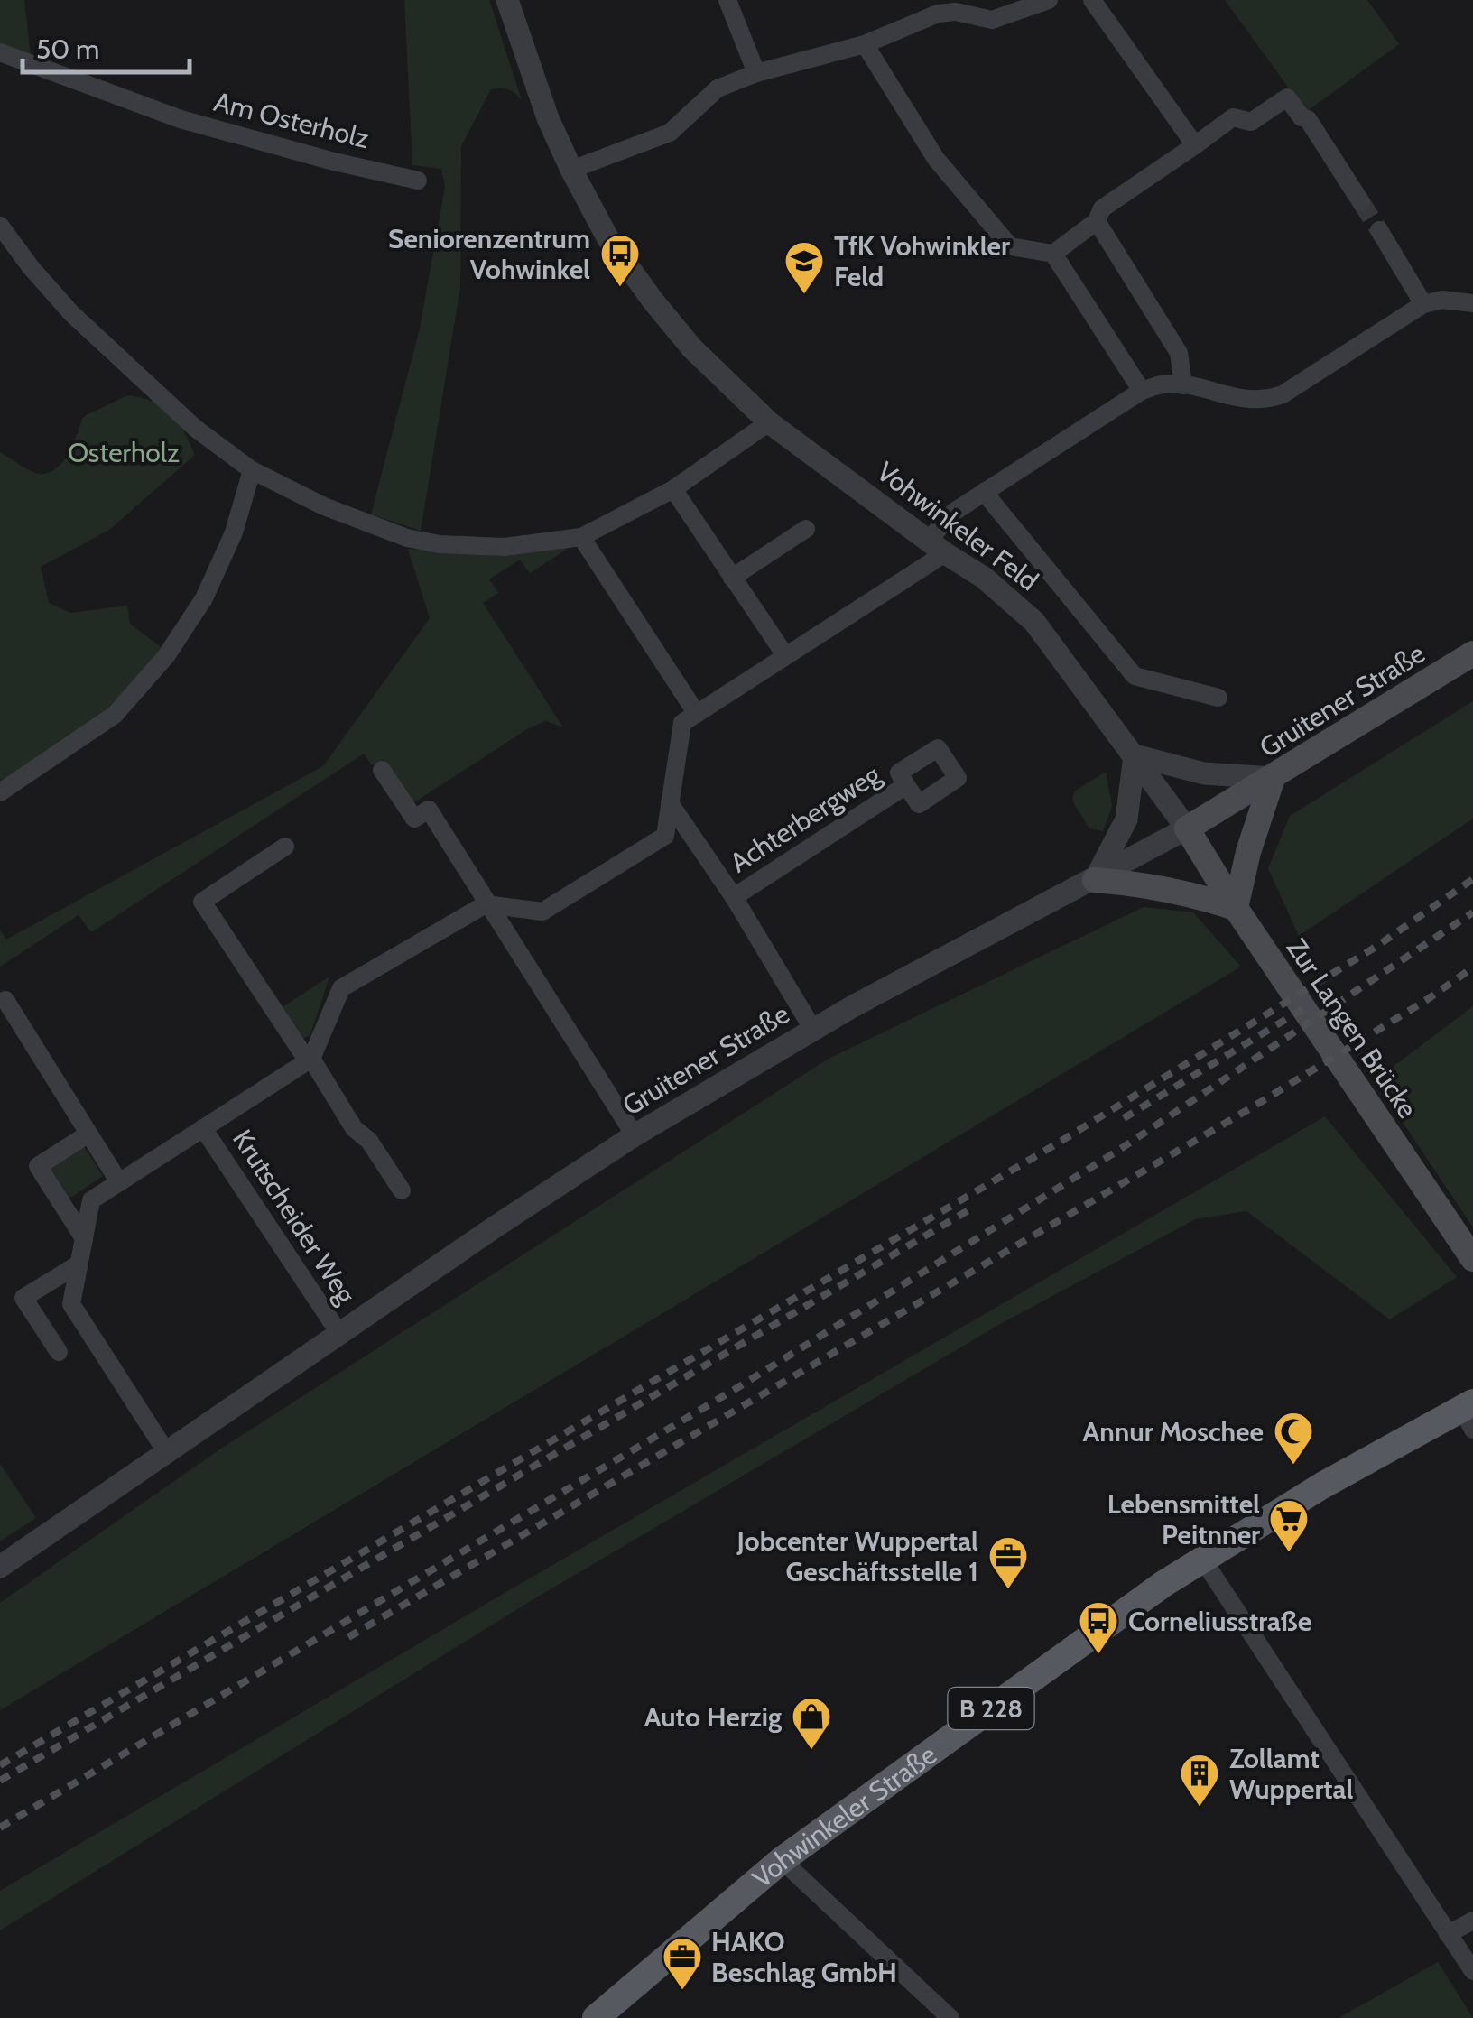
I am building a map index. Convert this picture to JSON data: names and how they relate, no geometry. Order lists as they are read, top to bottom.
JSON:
{
  "streets": {
    "main road": [
      "Gruitener Straße",
      "Zur Langen Brücke",
      "B 228",
      "Vohwinkeler Straße"
    ],
    "street": [
      "Am Osterholz",
      "Vohwinkeler Feld",
      "Achterbergweg",
      "Krutscheider Weg"
    ]
  },
  "crossings": [
    ["Vohwinkeler Feld", "Gruitener Straße"],
    ["Vohwinkeler Feld", "Zur Langen Brücke"],
    ["Gruitener Straße", "Achterbergweg"],
    ["Gruitener Straße", "Zur Langen Brücke"],
    ["Gruitener Straße", "Krutscheider Weg"]
  ],
  "parks": ["Osterholz"],
  "places": {
    "bus stop": ["Seniorenzentrum Vohwinkel", "Corneliusstraße"],
    "school or university": ["TfK Vohwinkler Feld"],
    "mosque": ["Annur Moschee"],
    "supermarket": ["Lebensmittel Peitnner"],
    "office": ["Jobcenter Wuppertal Geschäftsstelle 1", "HAKO Beschlag GmbH"],
    "shop": ["Auto Herzig"],
    "building": ["Zollamt Wuppertal"]
  },
  "scale_bar": "50 m"
}
